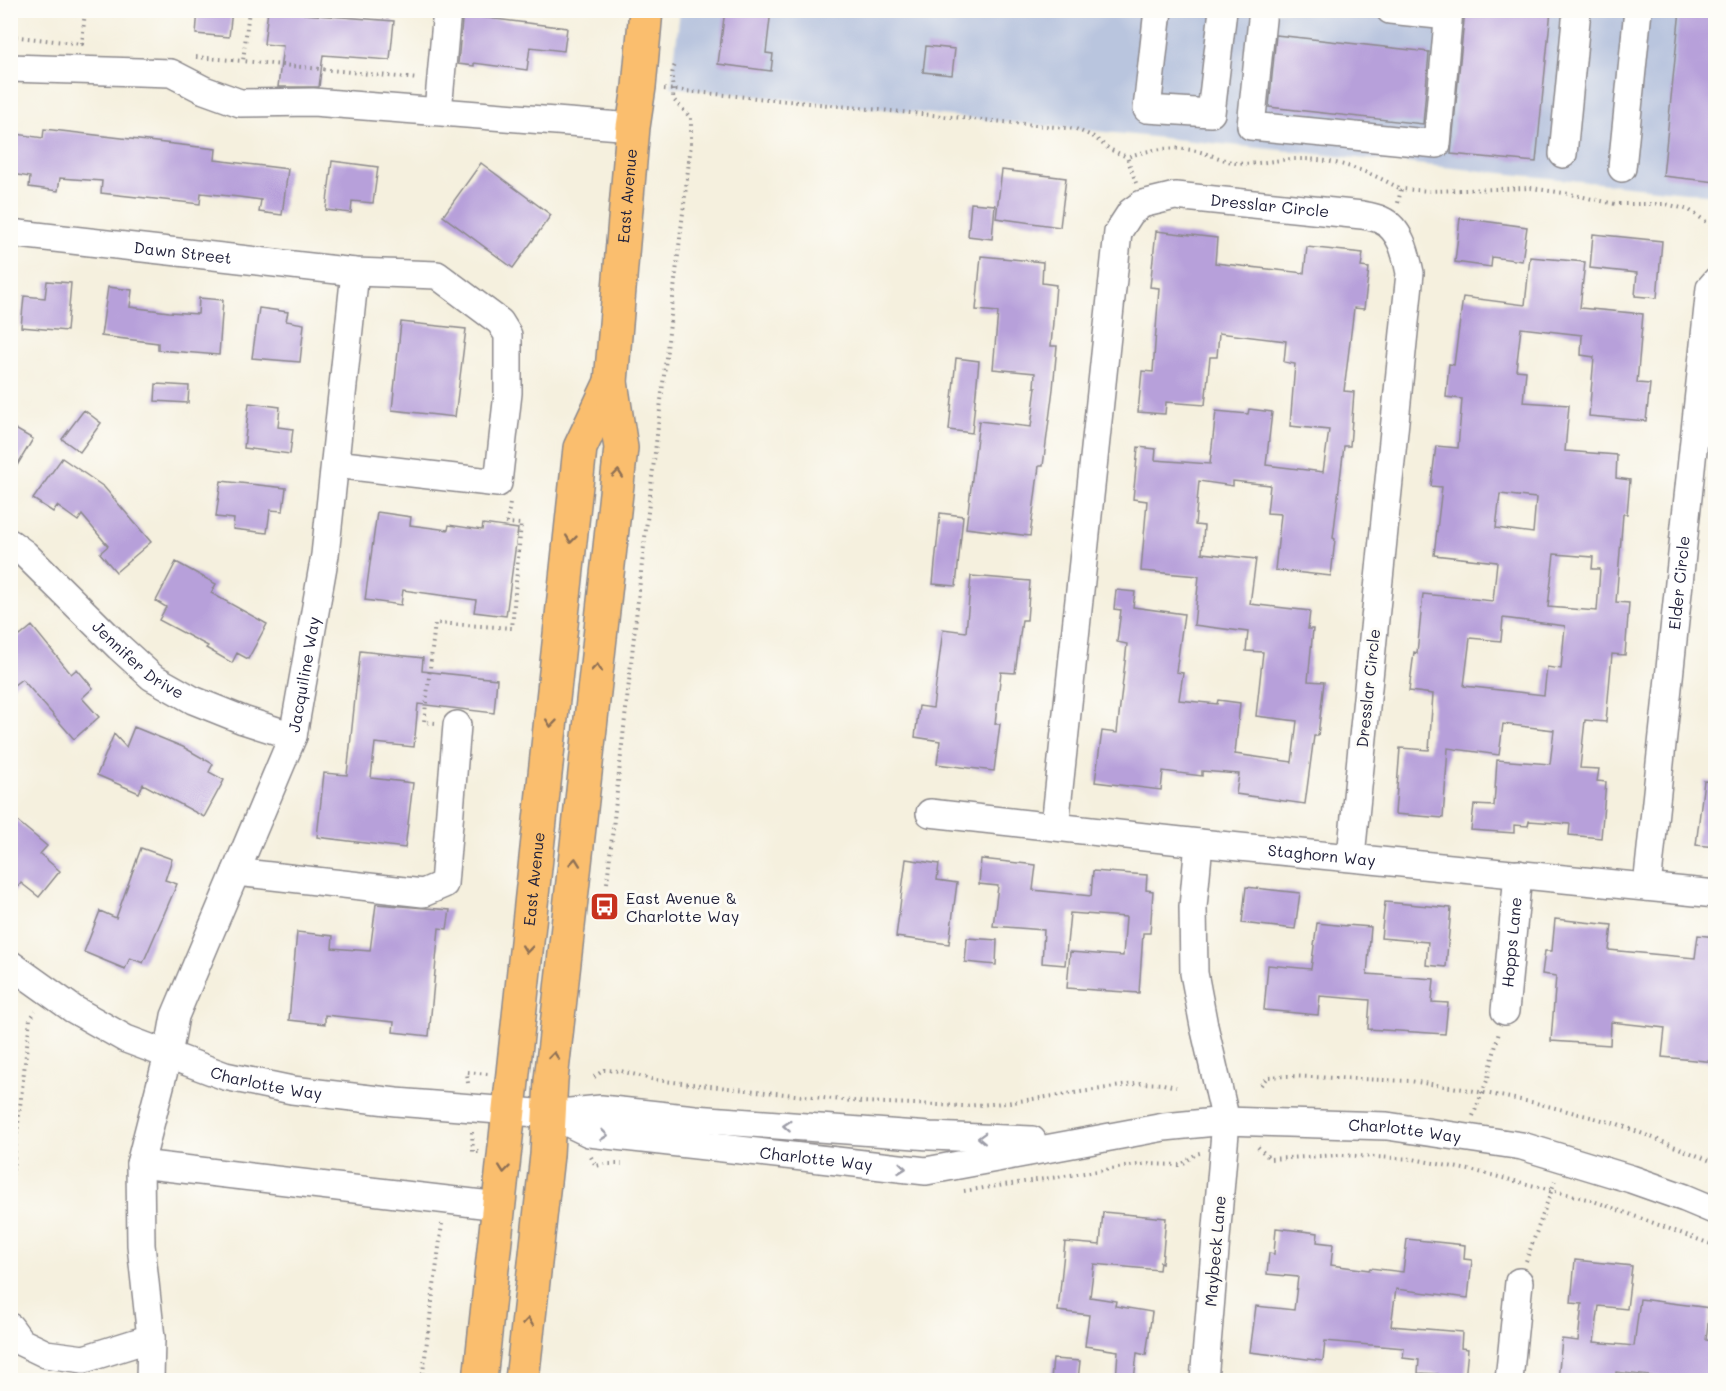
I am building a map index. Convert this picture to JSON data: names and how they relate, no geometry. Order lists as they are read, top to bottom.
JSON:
{
  "streets": {
    "main road": ["East Avenue"],
    "street": [
      "Dresslar Circle",
      "Dawn Street",
      "Elder Circle",
      "Jennifer Drive",
      "Jacquiline Way",
      "Staghorn Way",
      "Hopps Lane",
      "Charlotte Way",
      "Maybeck Lane"
    ]
  },
  "crossings": [
    ["East Avenue", "Charlotte Way"],
    ["Dresslar Circle", "Staghorn Way"],
    ["Dawn Street", "Jacquiline Way"],
    ["Elder Circle", "Staghorn Way"],
    ["Jennifer Drive", "Jacquiline Way"],
    ["Jacquiline Way", "Charlotte Way"],
    ["Staghorn Way", "Hopps Lane"],
    ["Staghorn Way", "Maybeck Lane"],
    ["Charlotte Way", "Maybeck Lane"]
  ],
  "places": {
    "bus stop": ["East Avenue & Charlotte Way"]
  }
}
